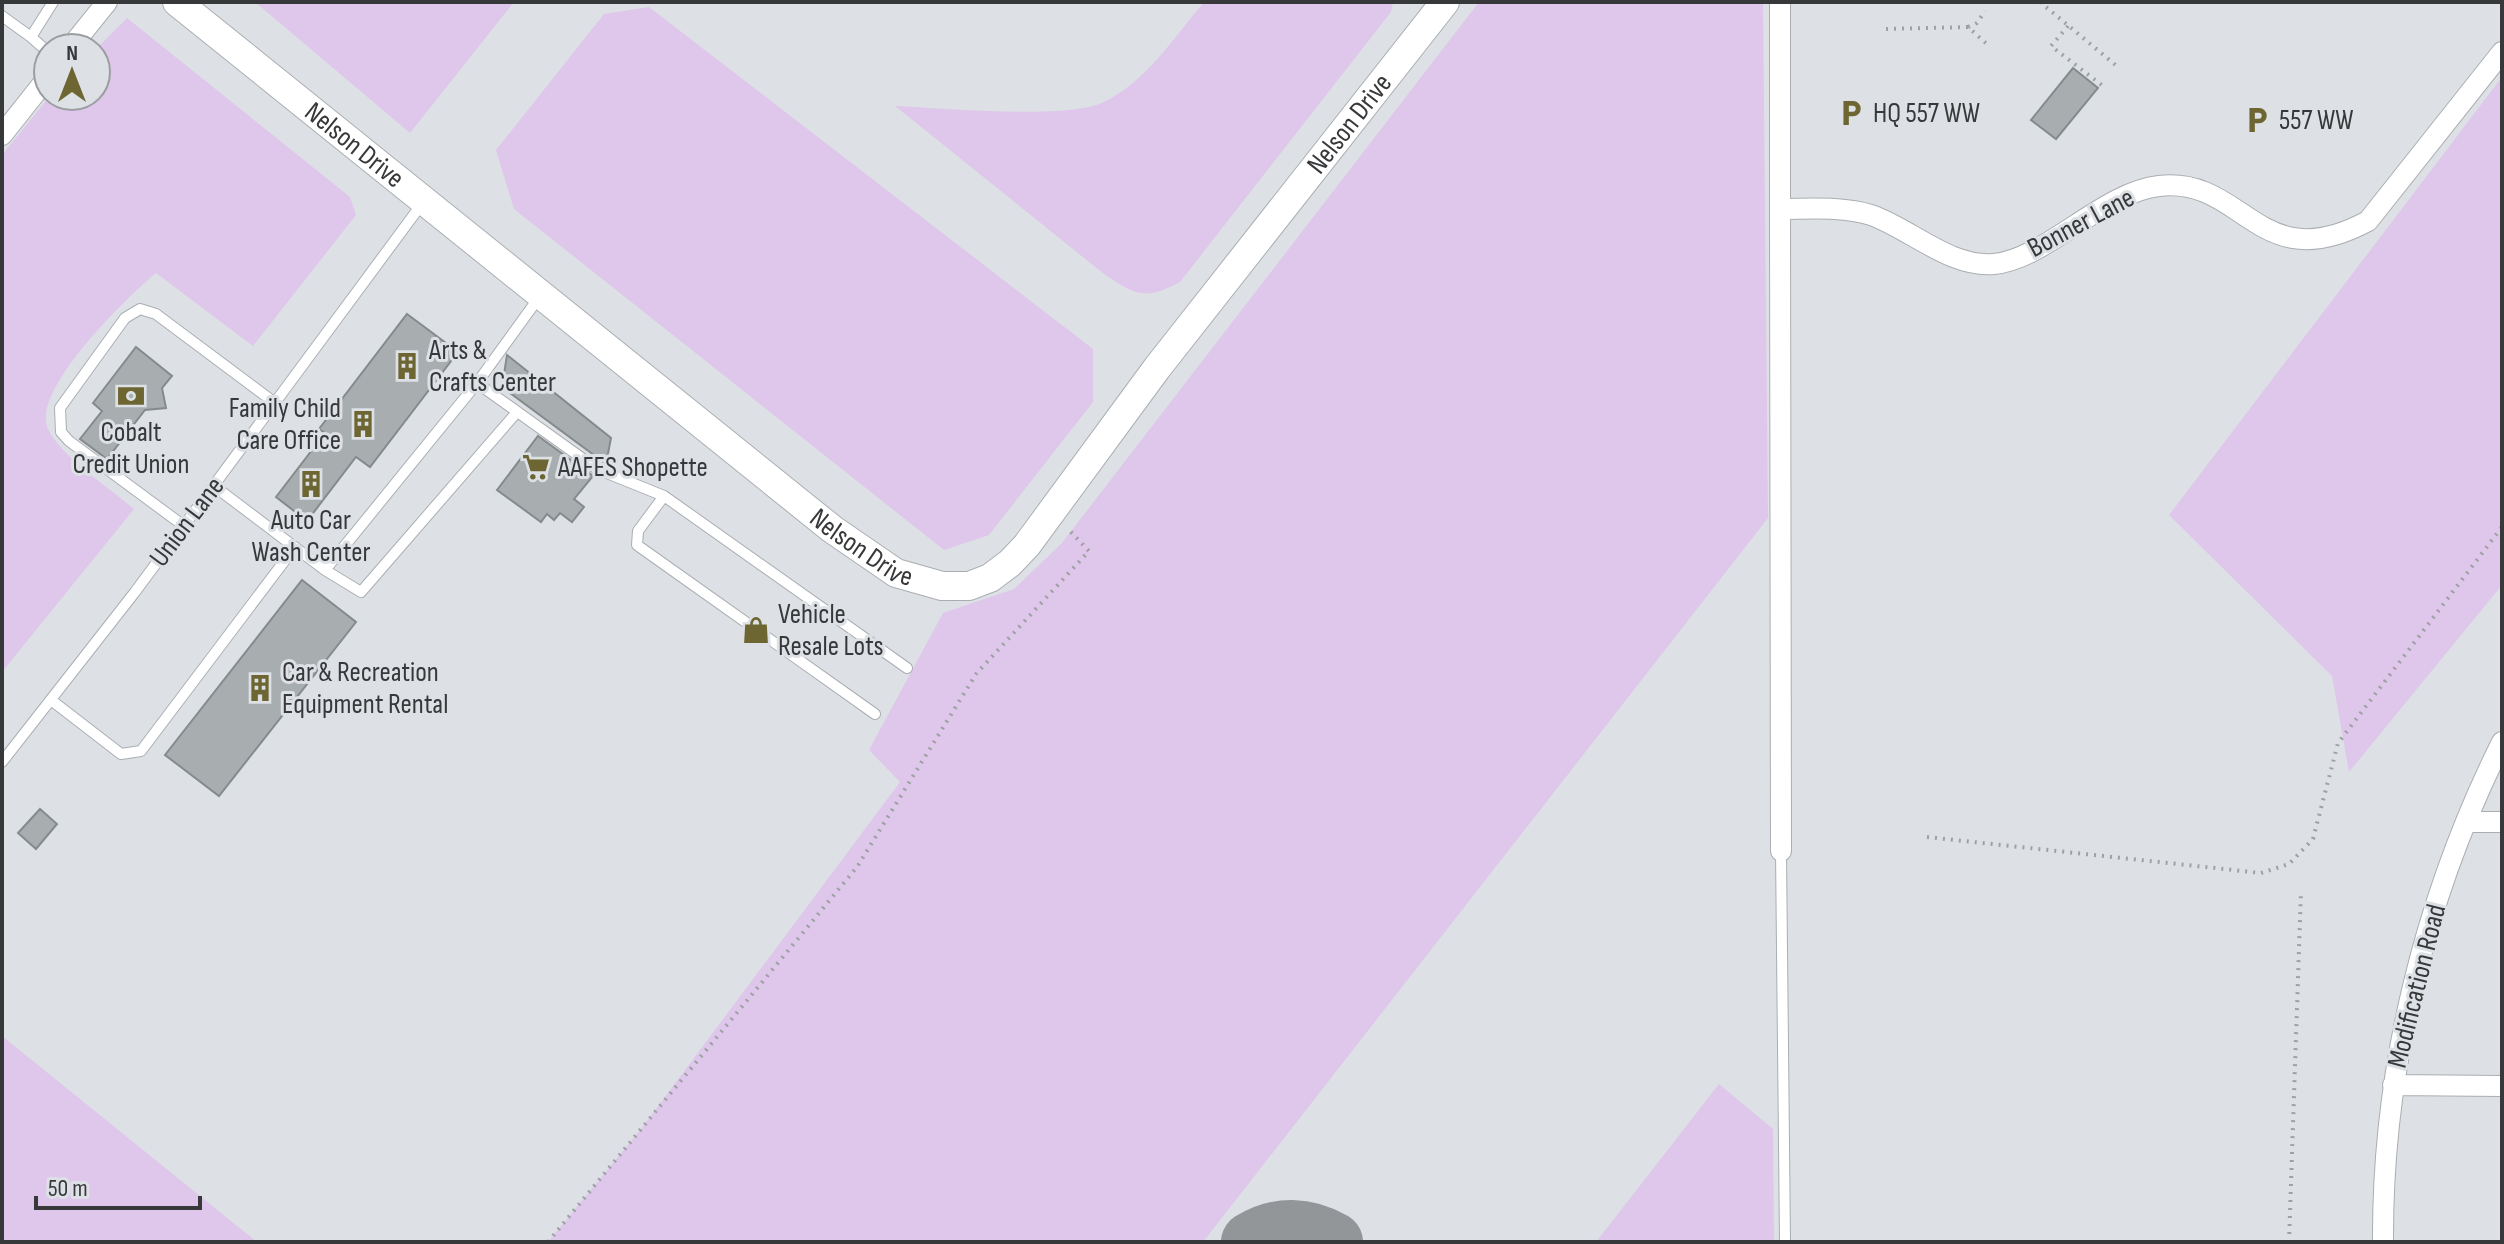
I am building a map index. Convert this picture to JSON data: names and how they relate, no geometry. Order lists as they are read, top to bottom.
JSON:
{
  "streets": {
    "street": ["Nelson Drive", "Bonner Lane", "Modification Road"],
    "lane": ["Union Lane"]
  },
  "crossings": [
    ["Nelson Drive", "Union Lane"]
  ],
  "places": {
    "parking": ["HQ 557 WW", "557 WW"],
    "building": [
      "Arts & Crafts Center",
      "Family Child Care Office",
      "Auto Car Wash Center",
      "Car & Recreation Equipment Rental"
    ],
    "bank": ["Cobalt Credit Union"],
    "supermarket": ["AAFES Shopette"],
    "shop": ["Vehicle Resale Lots"]
  },
  "scale_bar": "50 m",
  "north": "top"
}
